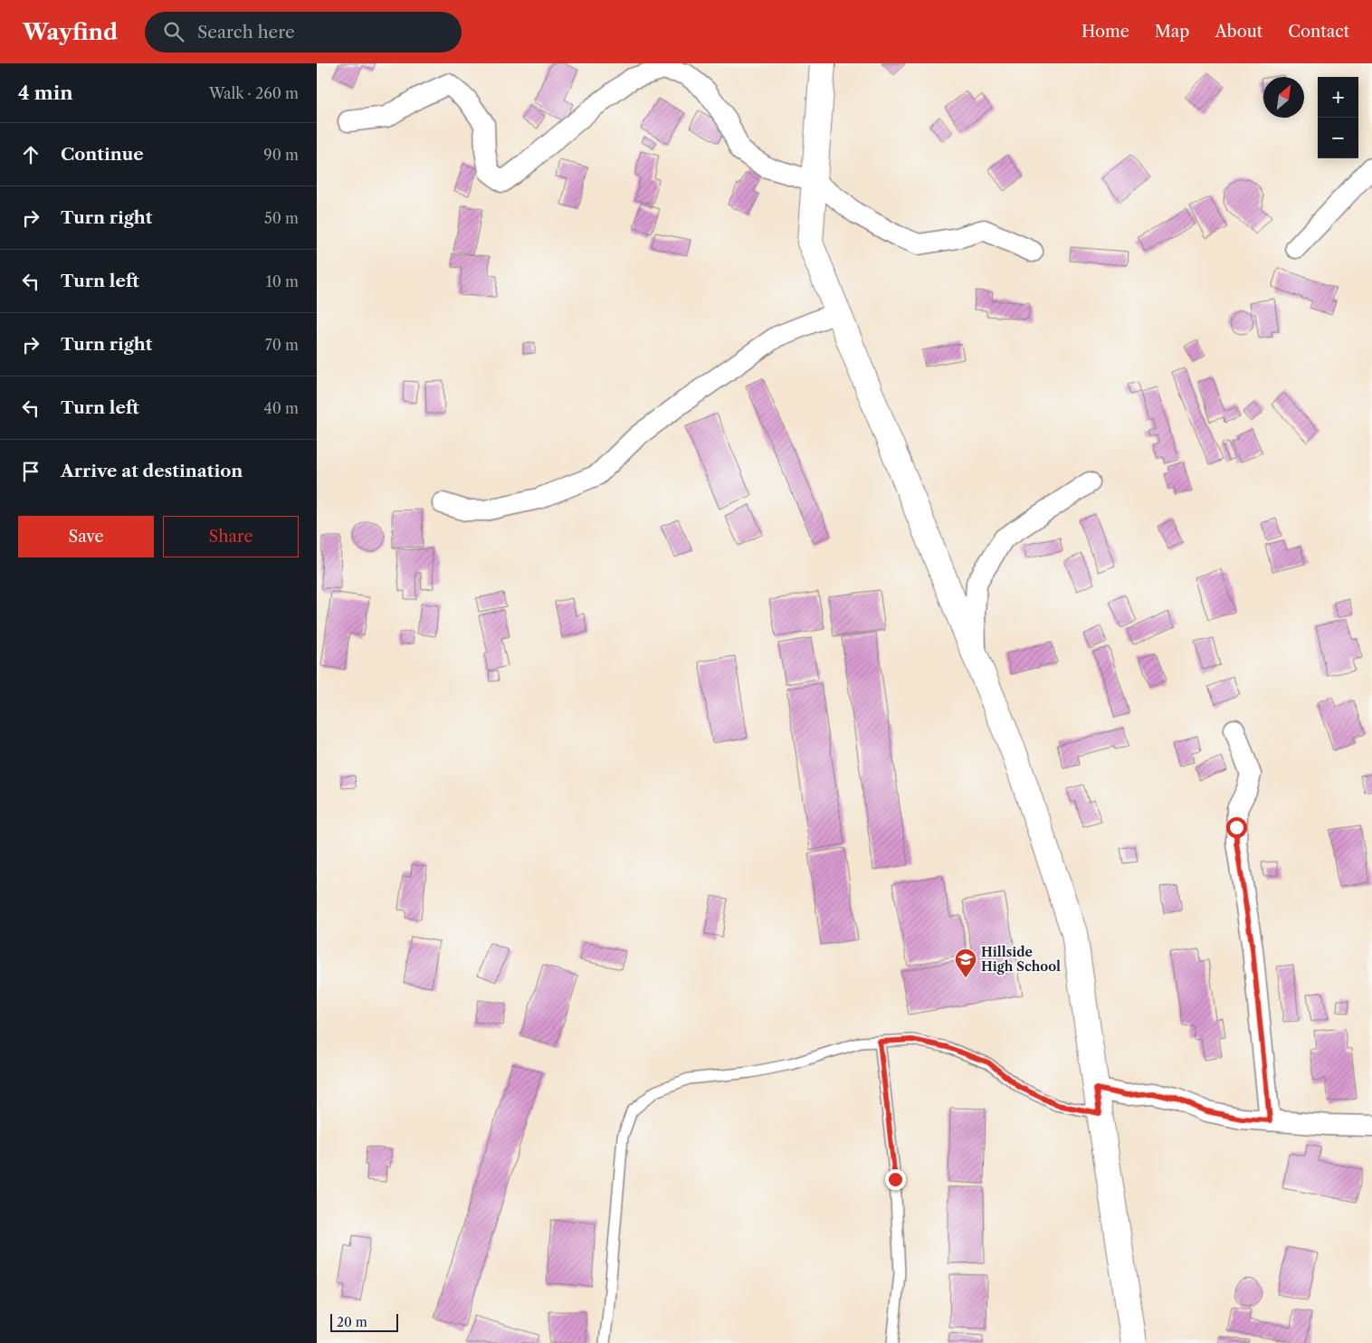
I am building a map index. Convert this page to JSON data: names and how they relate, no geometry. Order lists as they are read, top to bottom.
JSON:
{
  "places": {
    "school or university": ["Hillside High School"]
  },
  "scale_bar": "20 m",
  "north": "top right",
  "page": {
    "header": "Wayfind",
    "search": "Search here",
    "nav": [
      "Home",
      "Map",
      "About",
      "Contact"
    ],
    "heading": ["4 min", "Walk · 260 m"],
    "map_buttons": ["+", "−"],
    "list": [
      ["Continue", "90 m"],
      ["Turn right", "50 m"],
      ["Turn left", "10 m"],
      ["Turn right", "70 m"],
      ["Turn left", "40 m"],
      "Arrive at destination"
    ],
    "buttons": ["Save", "Share"],
    "scale": "20 m"
  }
}
